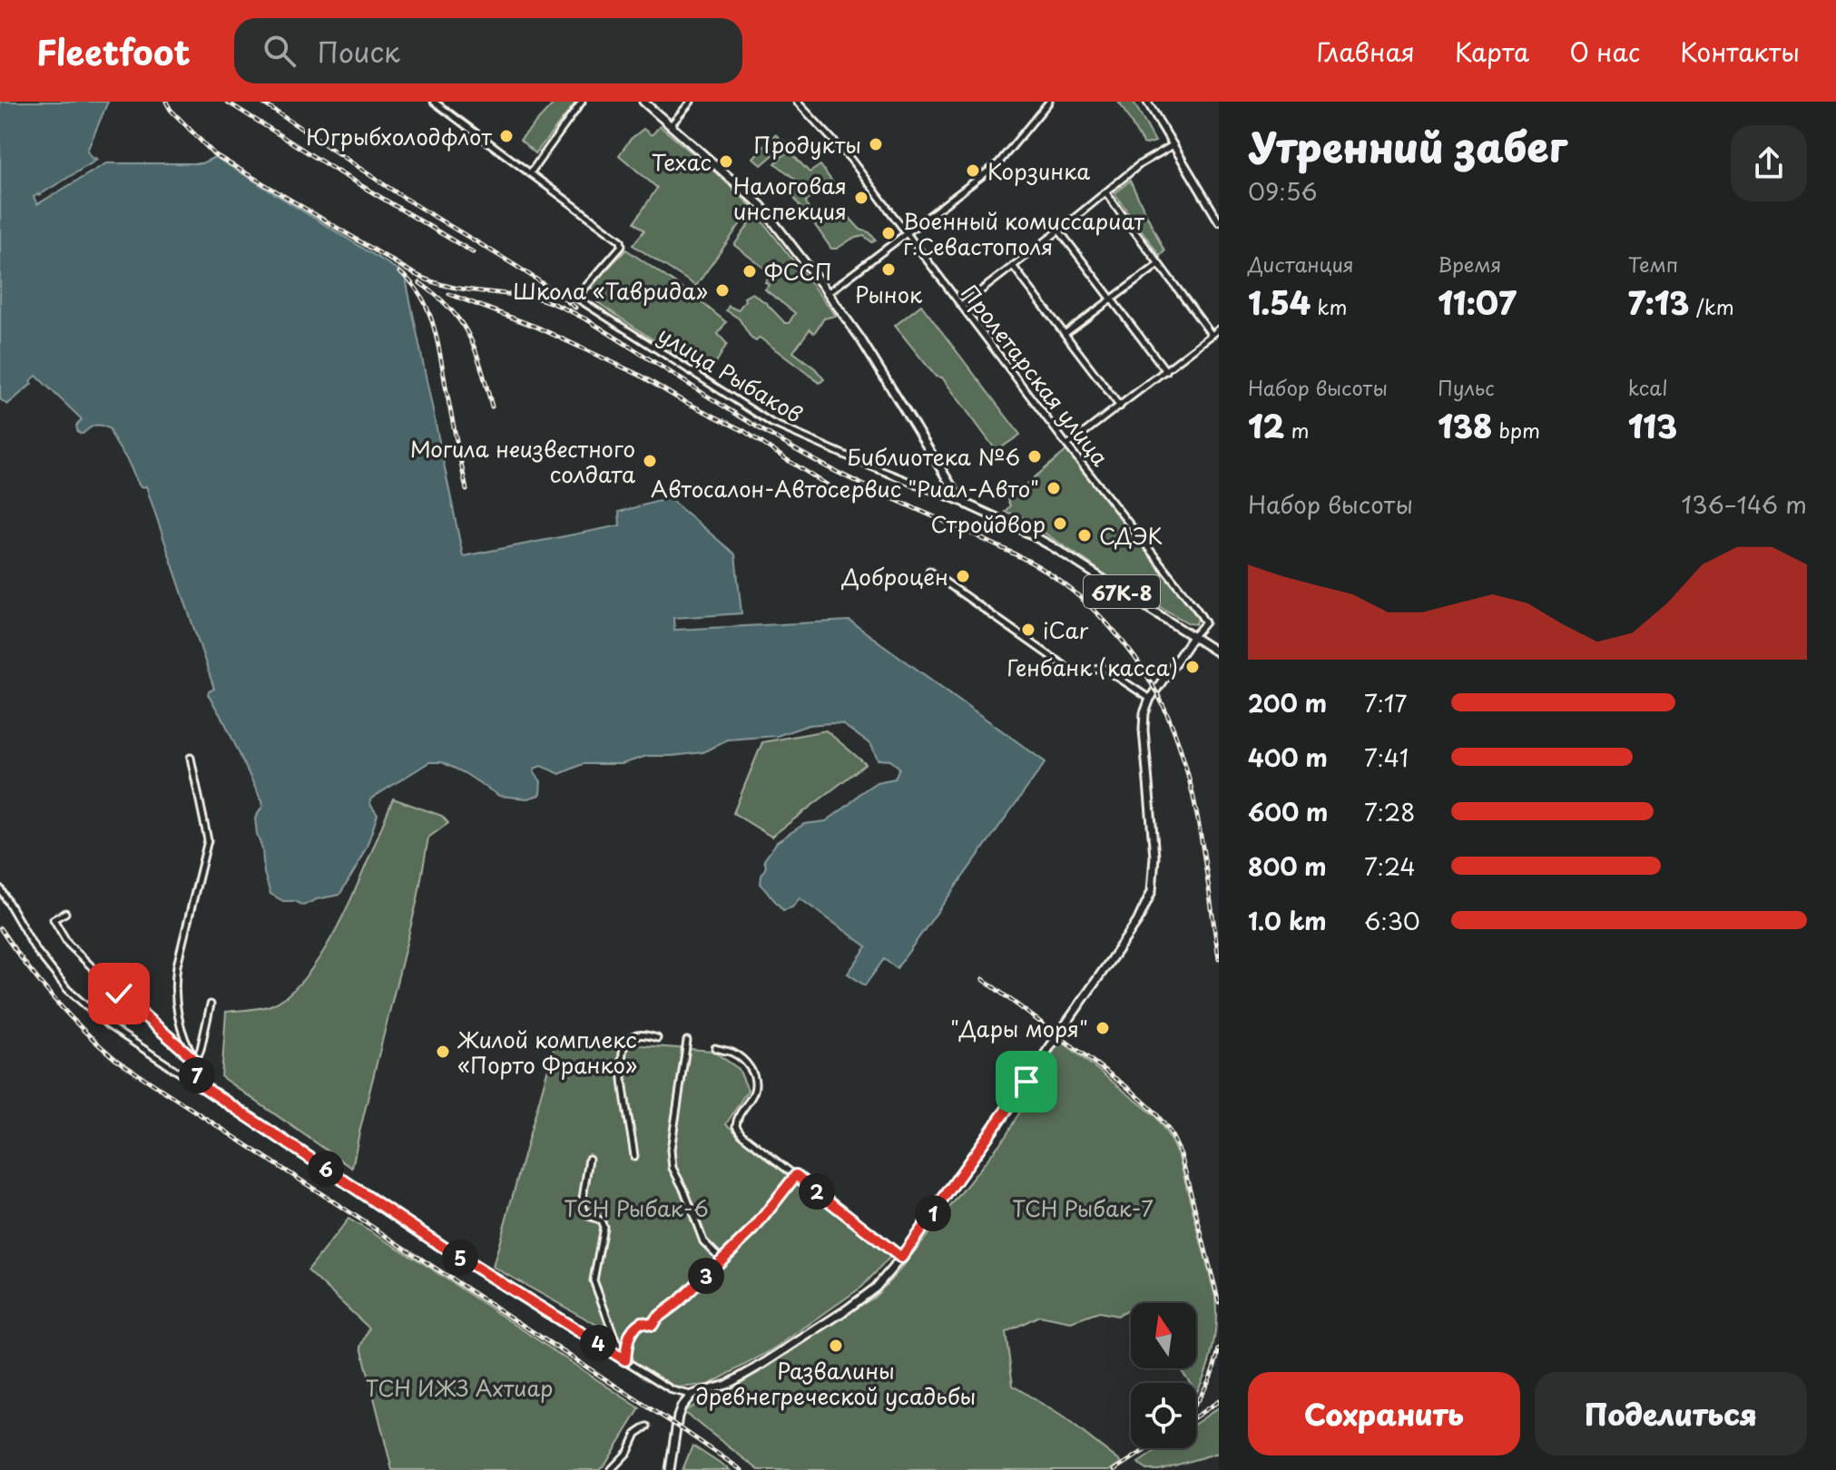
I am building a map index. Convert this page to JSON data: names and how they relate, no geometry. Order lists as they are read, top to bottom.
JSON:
{
  "streets": {
    "main road": ["67К-8"],
    "street": ["улица Рыбаков", "Пролетарская улица"]
  },
  "crossings": [
    ["улица Рыбаков", "67К-8"],
    ["Пролетарская улица", "67К-8"]
  ],
  "parks": ["ТСН Рыбак-6", "ТСН Рыбак-7", "ТСН ИЖЗ Ахтиар"],
  "places": [
    "Югрыбхолодфлот",
    "Продукты",
    "Техас",
    "Корзинка",
    "Налоговая инспекция",
    "Военный комиссариат г.Севастополя",
    "Рынок",
    "ФССП",
    "Школа «Таврида»",
    "Библиотека №6",
    "Могила неизвестного солдата",
    "Автосалон-Автосервис \"Риал-Авто\"",
    "Стройдвор",
    "СДЭК",
    "Доброцен",
    "iCar",
    "Генбанк (касса)",
    "\"Дары моря\"",
    "Жилой комплекс «Порто Франко»",
    "Развалины древнегреческой усадьбы"
  ],
  "north": "top",
  "page": {
    "header": "Fleetfoot",
    "search": "Поиск",
    "nav": [
      "Главная",
      "Карта",
      "О нас",
      "Контакты"
    ],
    "heading": ["Утренний забег", "09:56"],
    "stats": [
      ["Дистанция", "1.54 km"],
      ["Время", "11:07"],
      ["Темп", "7:13 /km"],
      ["Набор высоты", "12 m"],
      ["Пульс", "138 bpm"],
      ["kcal", "113"]
    ],
    "chart": ["Набор высоты", "136–146 m"],
    "list": [
      {
        "name": "200 m",
        "note": "7:17"
      },
      {
        "name": "400 m",
        "note": "7:41"
      },
      {
        "name": "600 m",
        "note": "7:28"
      },
      {
        "name": "800 m",
        "note": "7:24"
      },
      {
        "name": "1.0 km",
        "note": "6:30"
      }
    ],
    "pins": [
      "7",
      "6",
      "2",
      "1",
      "5",
      "3",
      "4"
    ],
    "buttons": ["Сохранить", "Поделиться"]
  }
}
